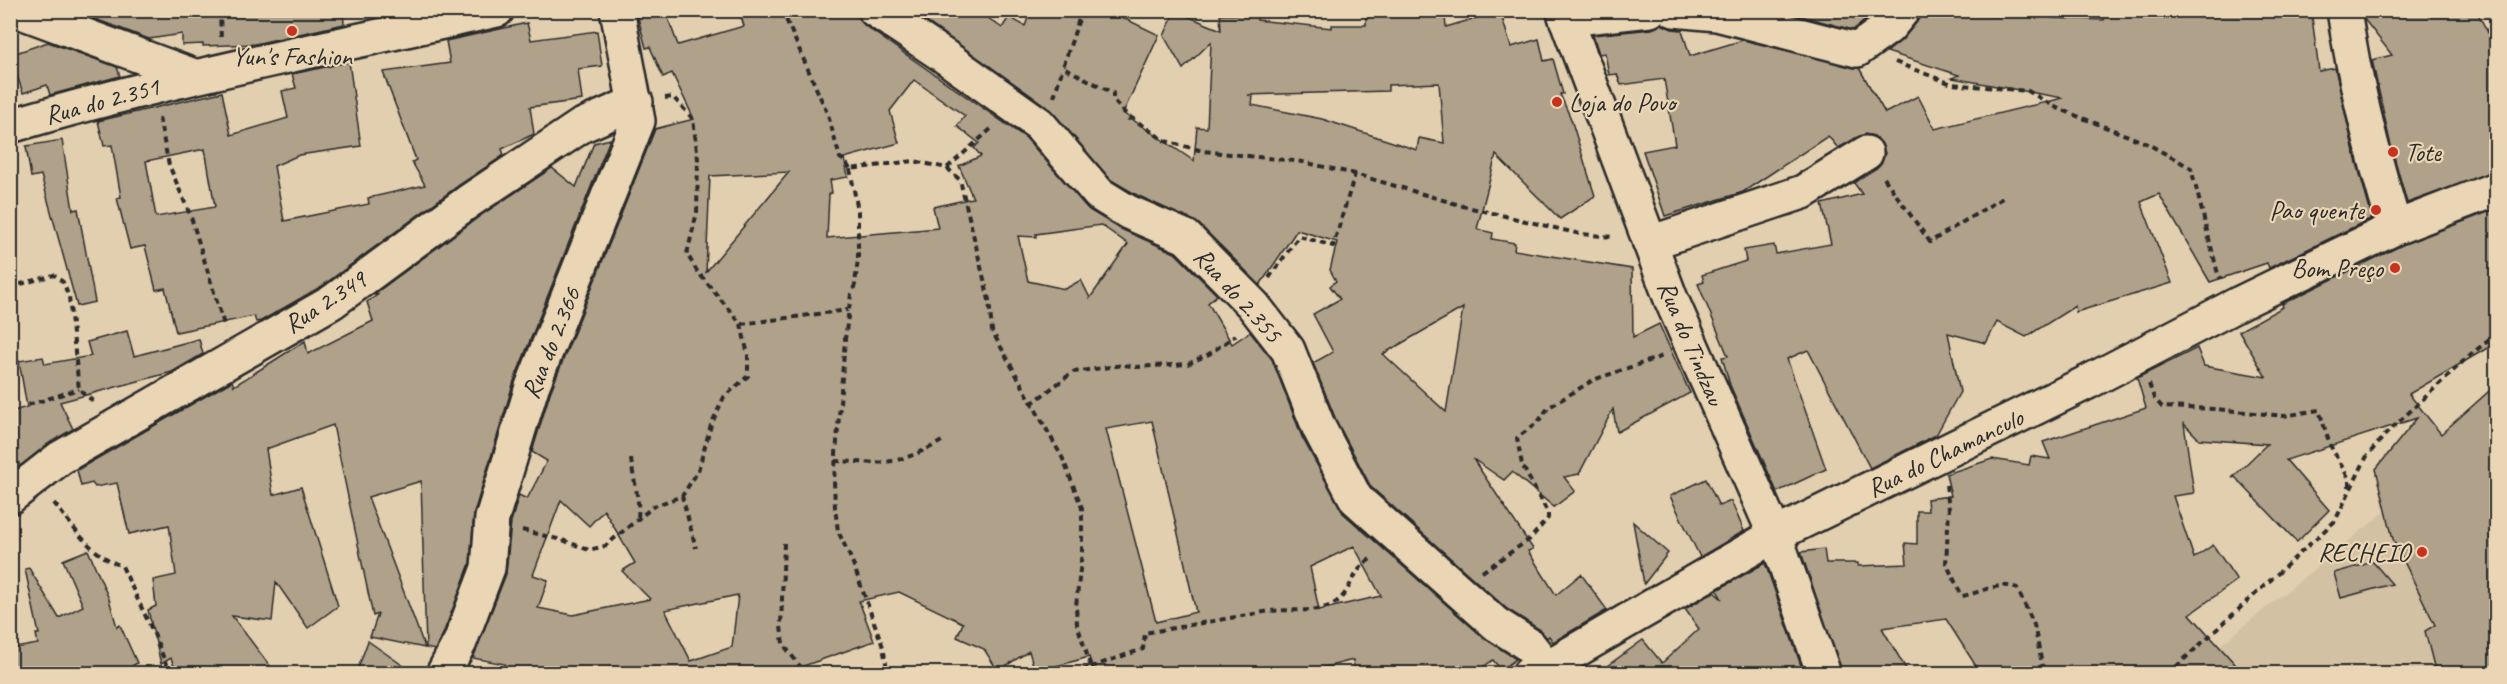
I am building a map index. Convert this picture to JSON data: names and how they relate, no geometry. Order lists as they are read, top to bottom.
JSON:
{
  "streets": {
    "street": [
      "Rua do 2.351",
      "Rua do 2.355",
      "Rua 2.349",
      "Rua do 2.366",
      "Rua do Tindzau",
      "Rua do Chamanculo"
    ]
  },
  "crossings": [
    ["Rua do 2.355", "Rua do Chamanculo"],
    ["Rua 2.349", "Rua do 2.366"],
    ["Rua do Tindzau", "Rua do Chamanculo"]
  ],
  "places": [
    "Yun's Fashion",
    "Loja do Povo",
    "Tote",
    "Pao quente",
    "Bom Preço",
    "RECHEIO"
  ]
}
